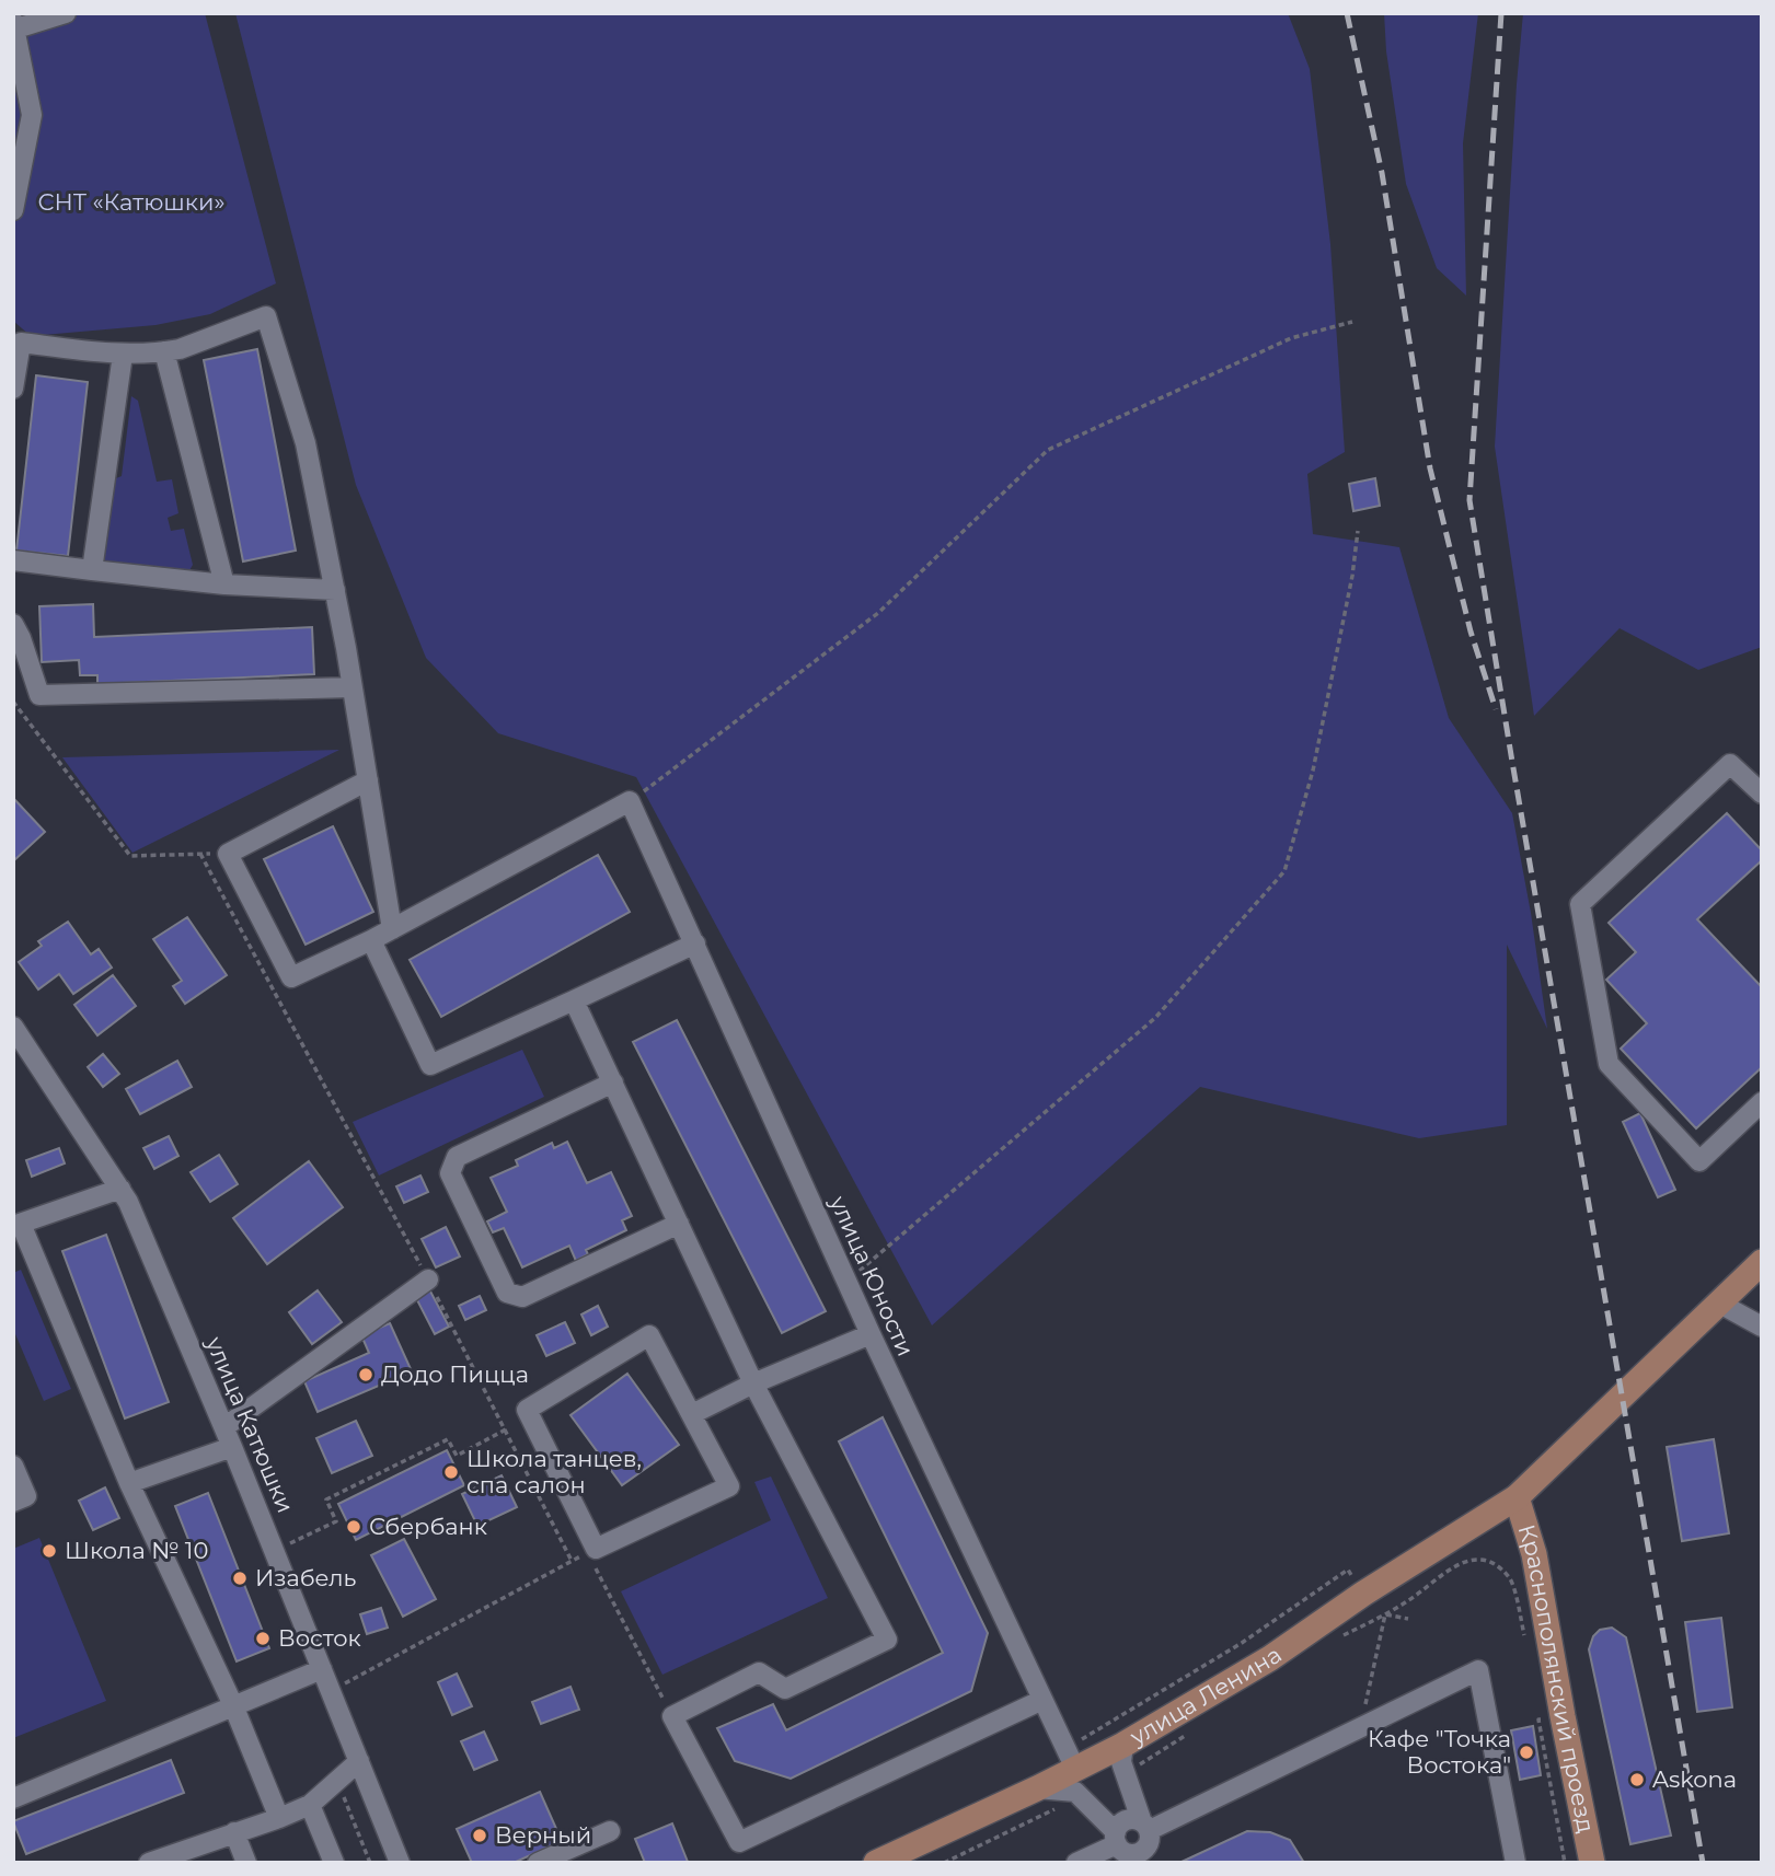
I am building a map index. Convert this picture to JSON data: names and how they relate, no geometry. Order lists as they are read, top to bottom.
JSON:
{
  "streets": {
    "main road": ["Краснополянский проезд", "улица Ленина"],
    "street": ["улица Юности", "улица Катюшки"]
  },
  "crossings": [
    ["улица Юности", "улица Ленина"],
    ["Краснополянский проезд", "улица Ленина"]
  ],
  "parks": ["СНТ «Катюшки»"],
  "places": [
    "Додо Пицца",
    "Школа танцев, спа салон",
    "Сбербанк",
    "Школа № 10",
    "Изабель",
    "Восток",
    "Кафе \"Точка Востока\"",
    "Askona",
    "Верный"
  ]
}
